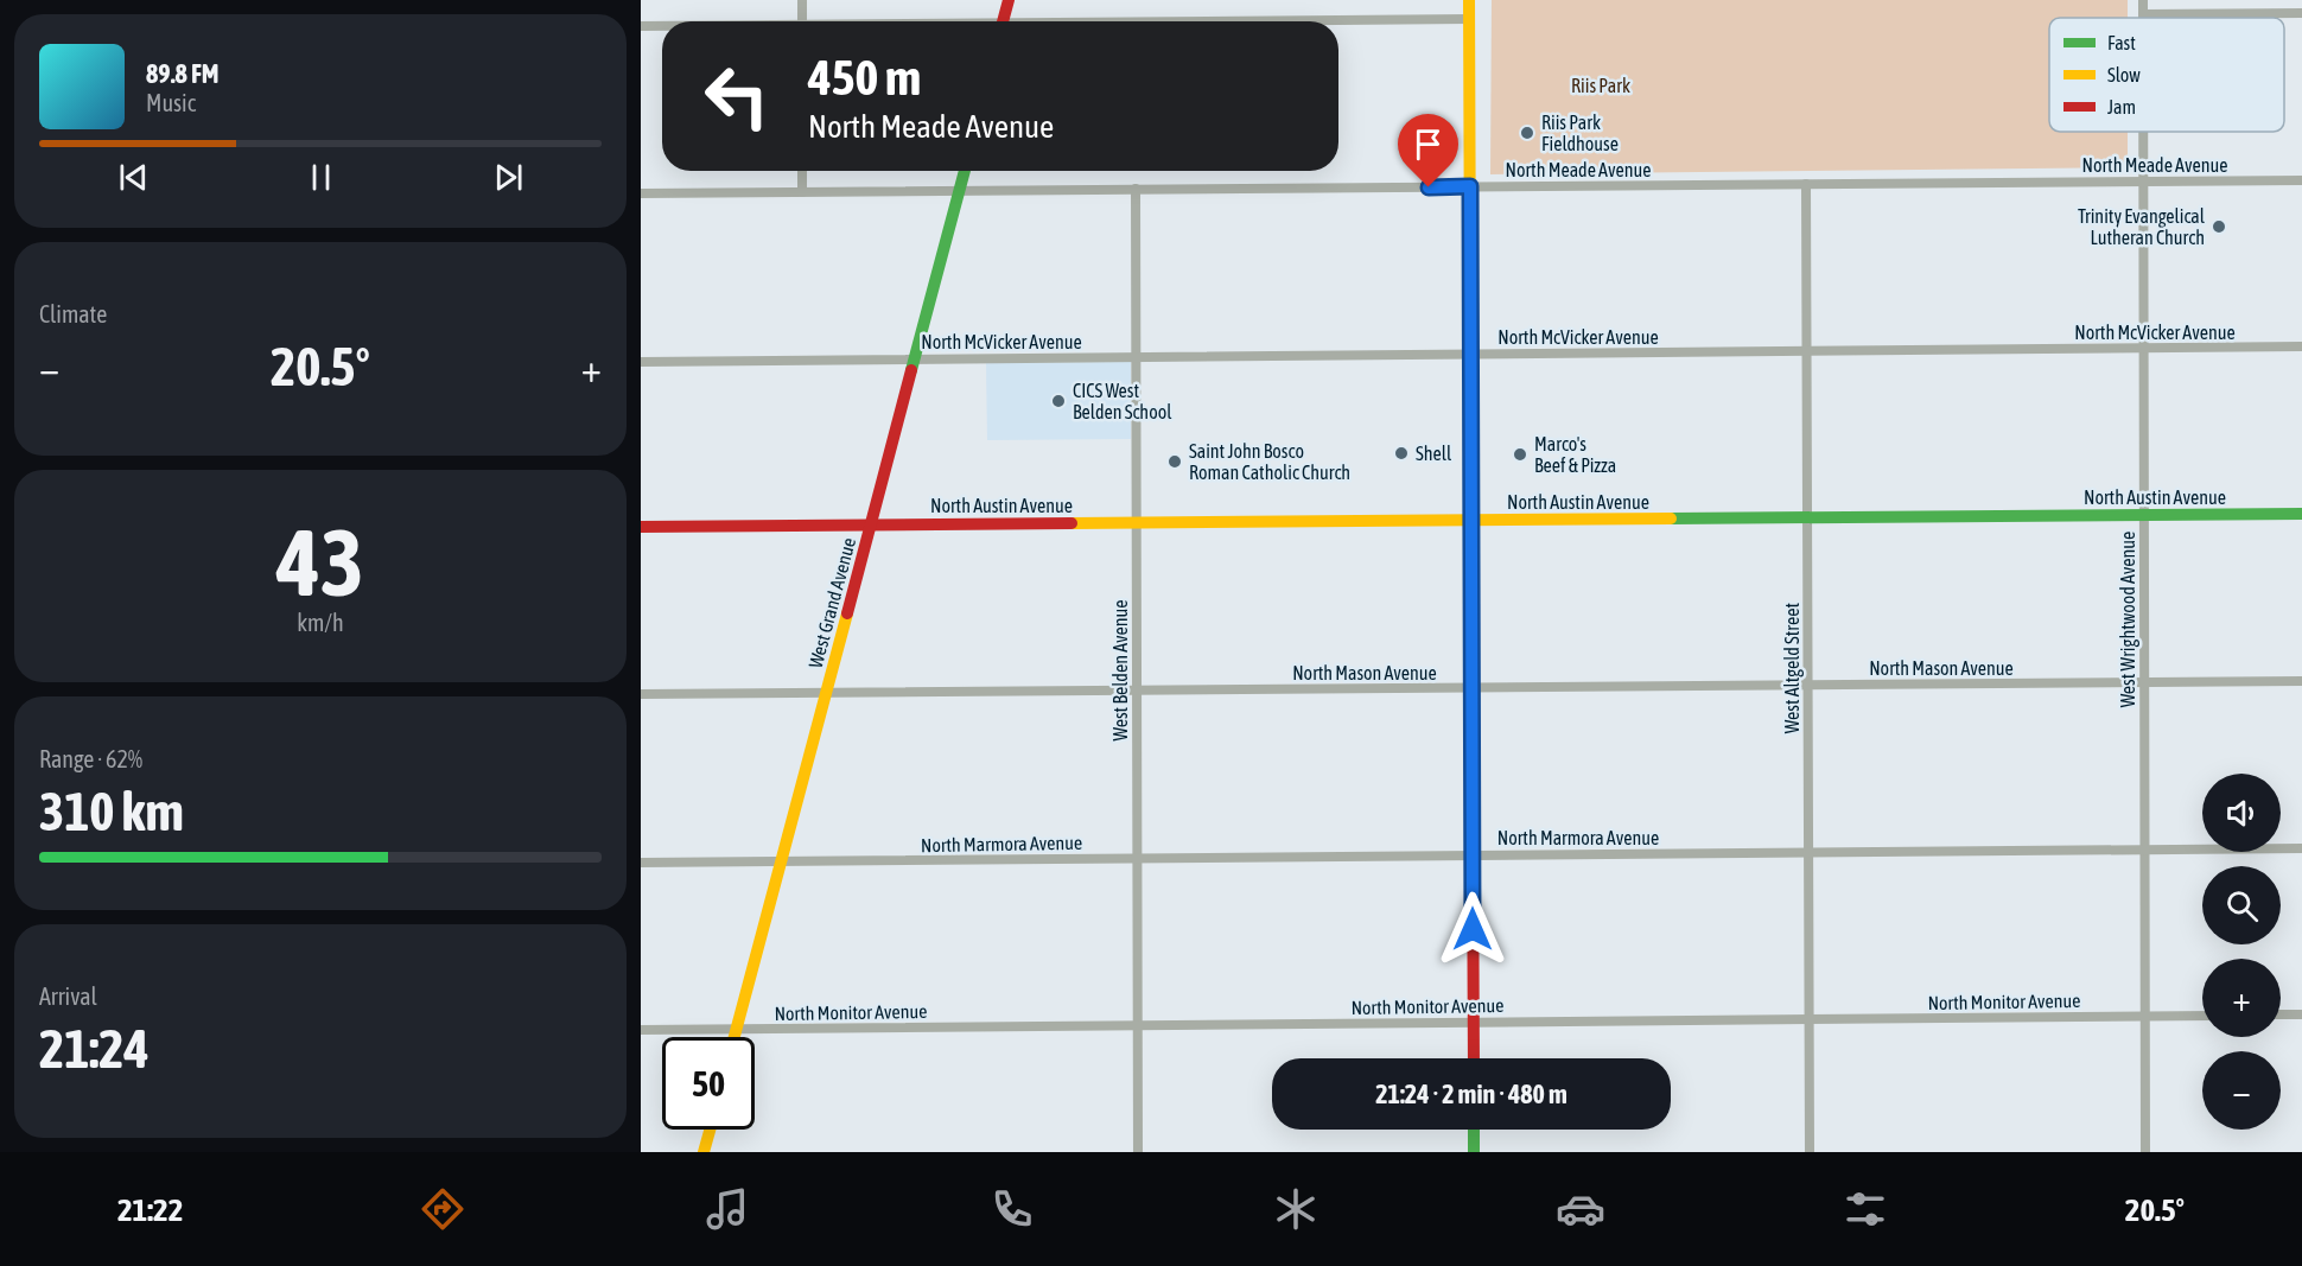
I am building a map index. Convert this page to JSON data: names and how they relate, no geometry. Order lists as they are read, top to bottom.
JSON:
{
  "streets": {
    "main road": ["North Austin Avenue", "West Grand Avenue"],
    "street": [
      "North Meade Avenue",
      "North McVicker Avenue",
      "West Wrightwood Avenue",
      "West Altgeld Street",
      "North Mason Avenue",
      "West Belden Avenue",
      "North Marmora Avenue",
      "North Monitor Avenue"
    ]
  },
  "crossings": [
    ["North Meade Avenue", "West Grand Avenue"],
    ["North Meade Avenue", "West Wrightwood Avenue"],
    ["North Meade Avenue", "West Altgeld Street"],
    ["North Meade Avenue", "West Belden Avenue"],
    ["North McVicker Avenue", "West Grand Avenue"],
    ["North McVicker Avenue", "West Wrightwood Avenue"],
    ["North McVicker Avenue", "West Altgeld Street"],
    ["North McVicker Avenue", "West Belden Avenue"],
    ["North Austin Avenue", "West Grand Avenue"],
    ["North Austin Avenue", "West Wrightwood Avenue"],
    ["North Austin Avenue", "West Altgeld Street"],
    ["North Austin Avenue", "West Belden Avenue"],
    ["West Grand Avenue", "North Mason Avenue"],
    ["West Grand Avenue", "North Marmora Avenue"],
    ["West Grand Avenue", "North Monitor Avenue"],
    ["West Wrightwood Avenue", "North Mason Avenue"],
    ["West Wrightwood Avenue", "North Marmora Avenue"],
    ["West Wrightwood Avenue", "North Monitor Avenue"],
    ["West Altgeld Street", "North Mason Avenue"],
    ["West Altgeld Street", "North Marmora Avenue"],
    ["West Altgeld Street", "North Monitor Avenue"],
    ["North Mason Avenue", "West Belden Avenue"],
    ["West Belden Avenue", "North Marmora Avenue"],
    ["West Belden Avenue", "North Monitor Avenue"]
  ],
  "parks": ["Riis Park"],
  "places": [
    "Riis Park Fieldhouse",
    "Trinity Evangelical Lutheran Church",
    "CICS West Belden School",
    "Shell",
    "Marco's Beef & Pizza",
    "Saint John Bosco Roman Catholic Church"
  ],
  "legend": ["Fast", "Slow", "Jam"],
  "page": {
    "turn": ["450 m", "North Meade Avenue"],
    "song": ["89.8 FM", "Music"],
    "tile": [
      "Climate",
      ["43", "km/h"],
      ["Range · 62%", "310 km"],
      ["Arrival", "21:24"]
    ],
    "heat": ["−", "20.5°", "+"],
    "map_buttons": ["+", "−"],
    "limit": "50",
    "trip": "21:24 · 2 min · 480 m",
    "tabs": ["21:22", "20.5°"]
  }
}
